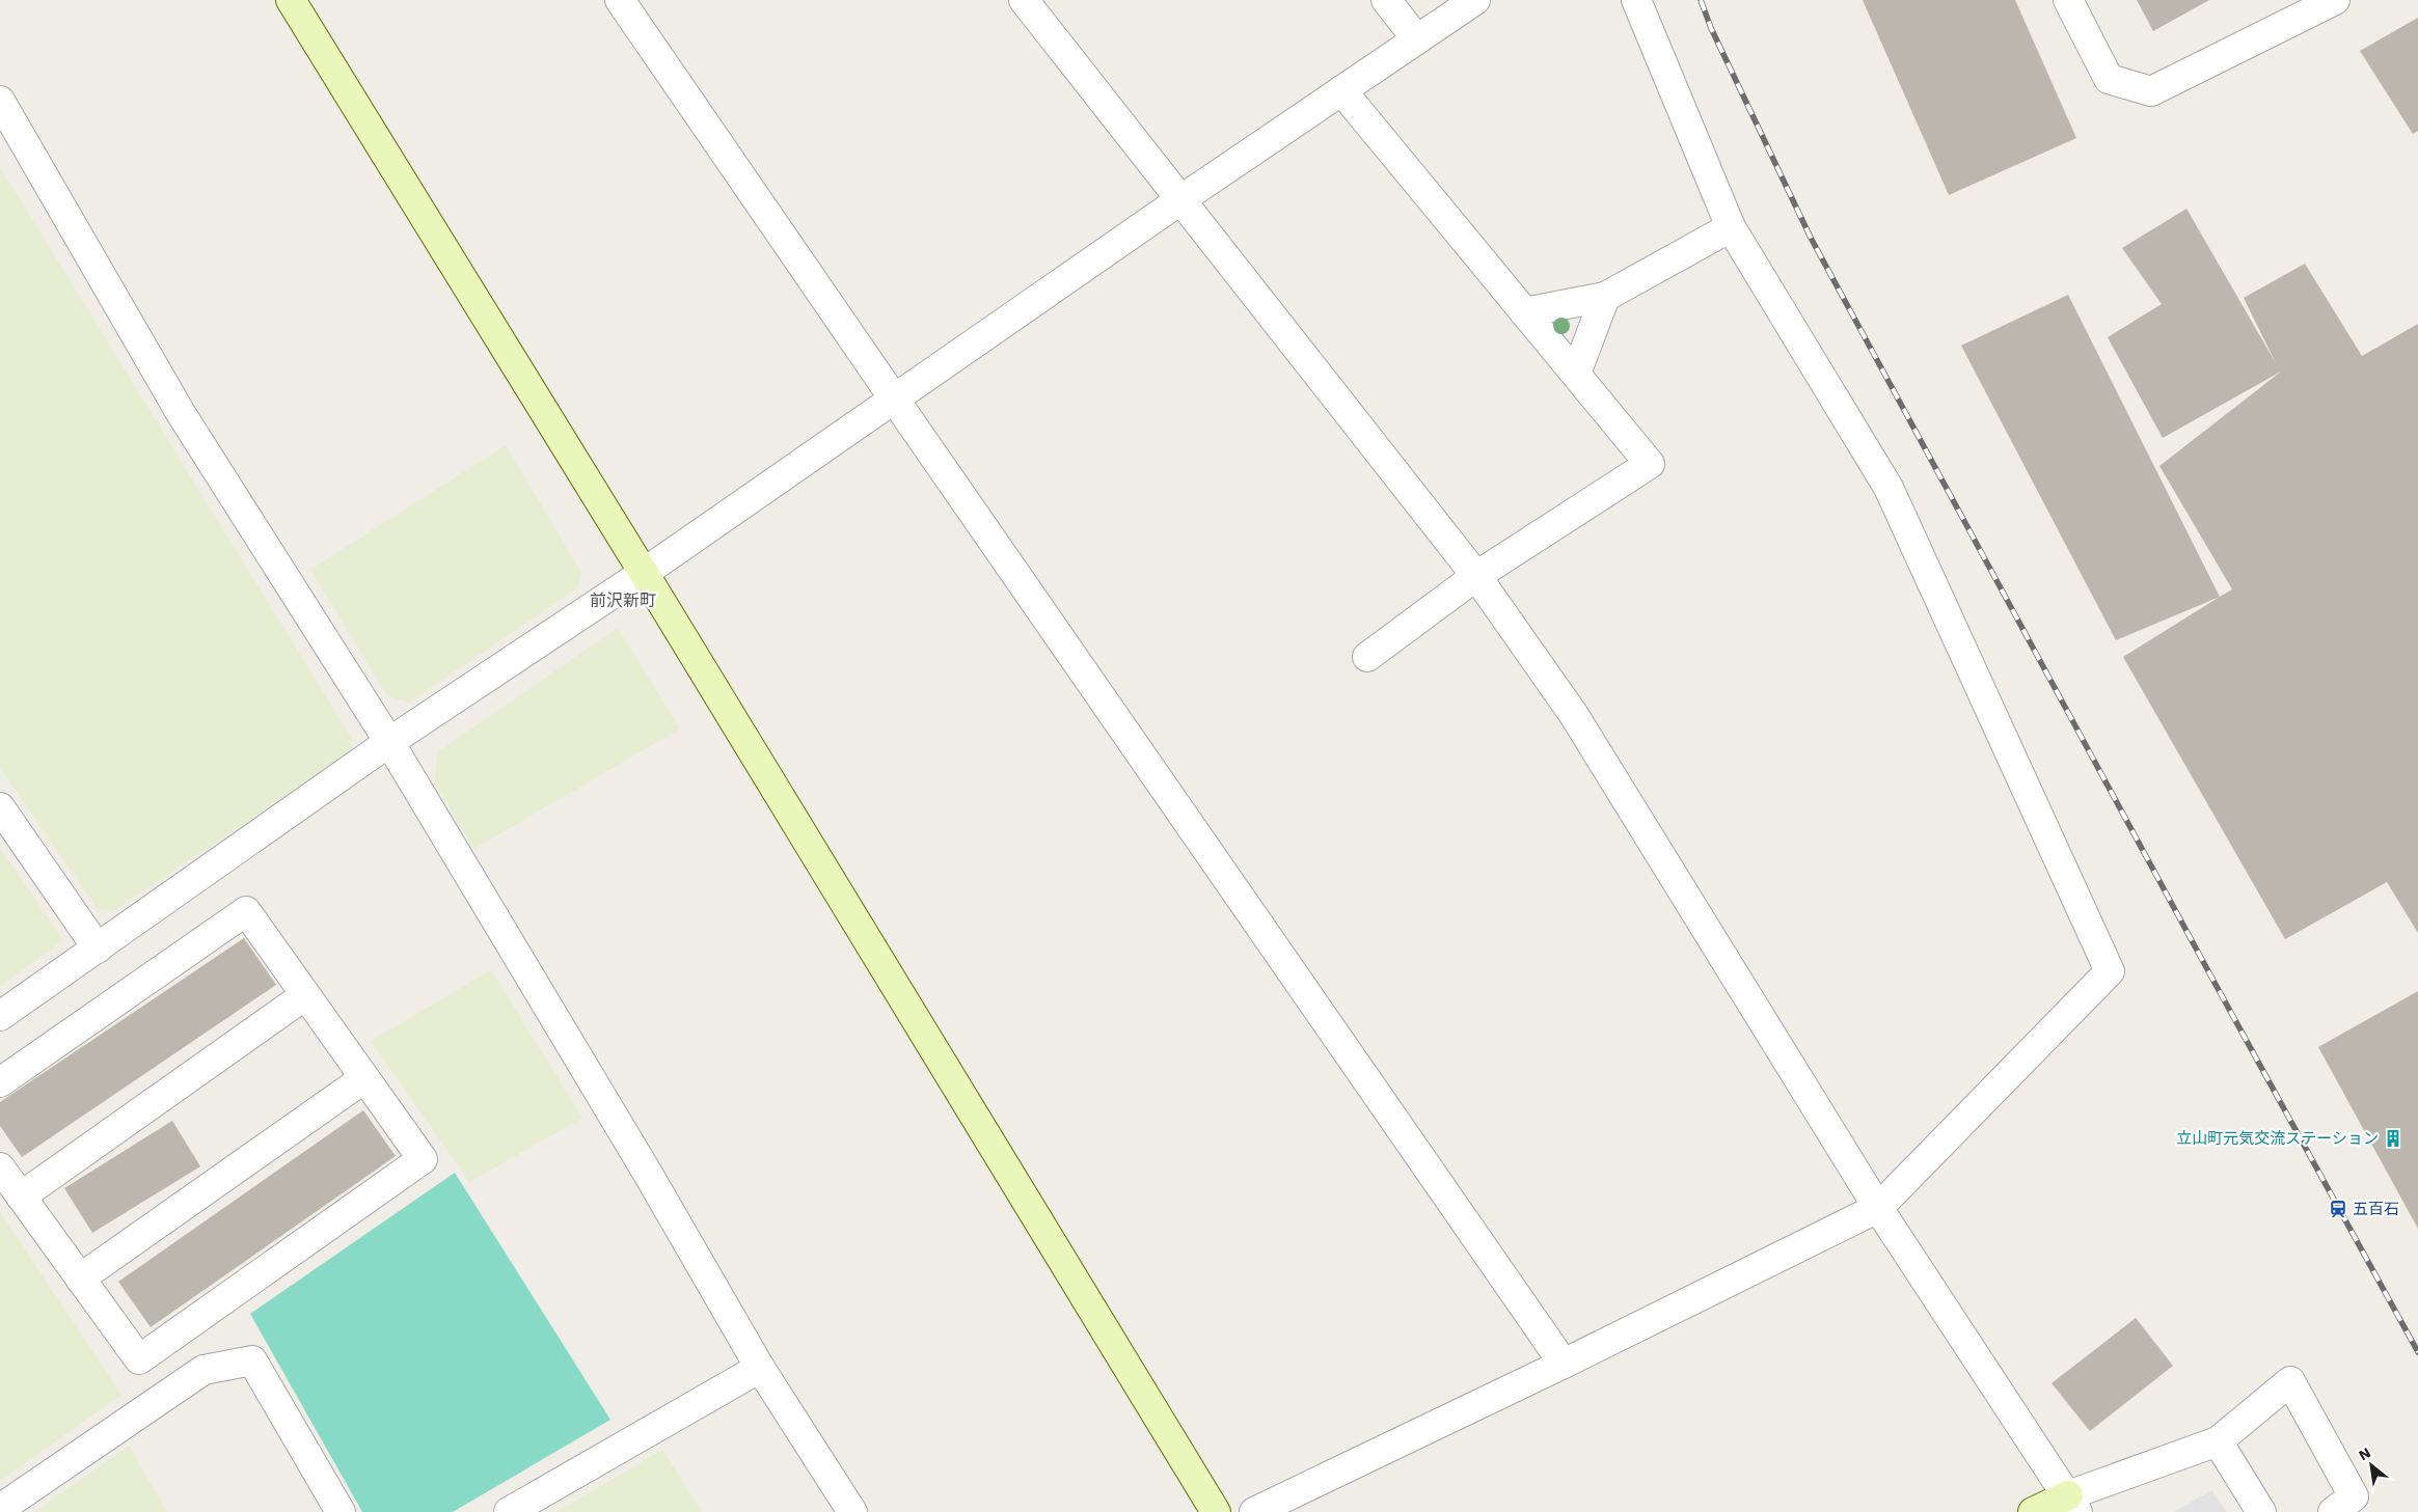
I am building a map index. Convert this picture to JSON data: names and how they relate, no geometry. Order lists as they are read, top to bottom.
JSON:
{
  "districts": ["前沢新町"],
  "places": {
    "building": ["立山町元気交流ステーション"],
    "station": ["五百石"]
  },
  "north": "top left"
}
